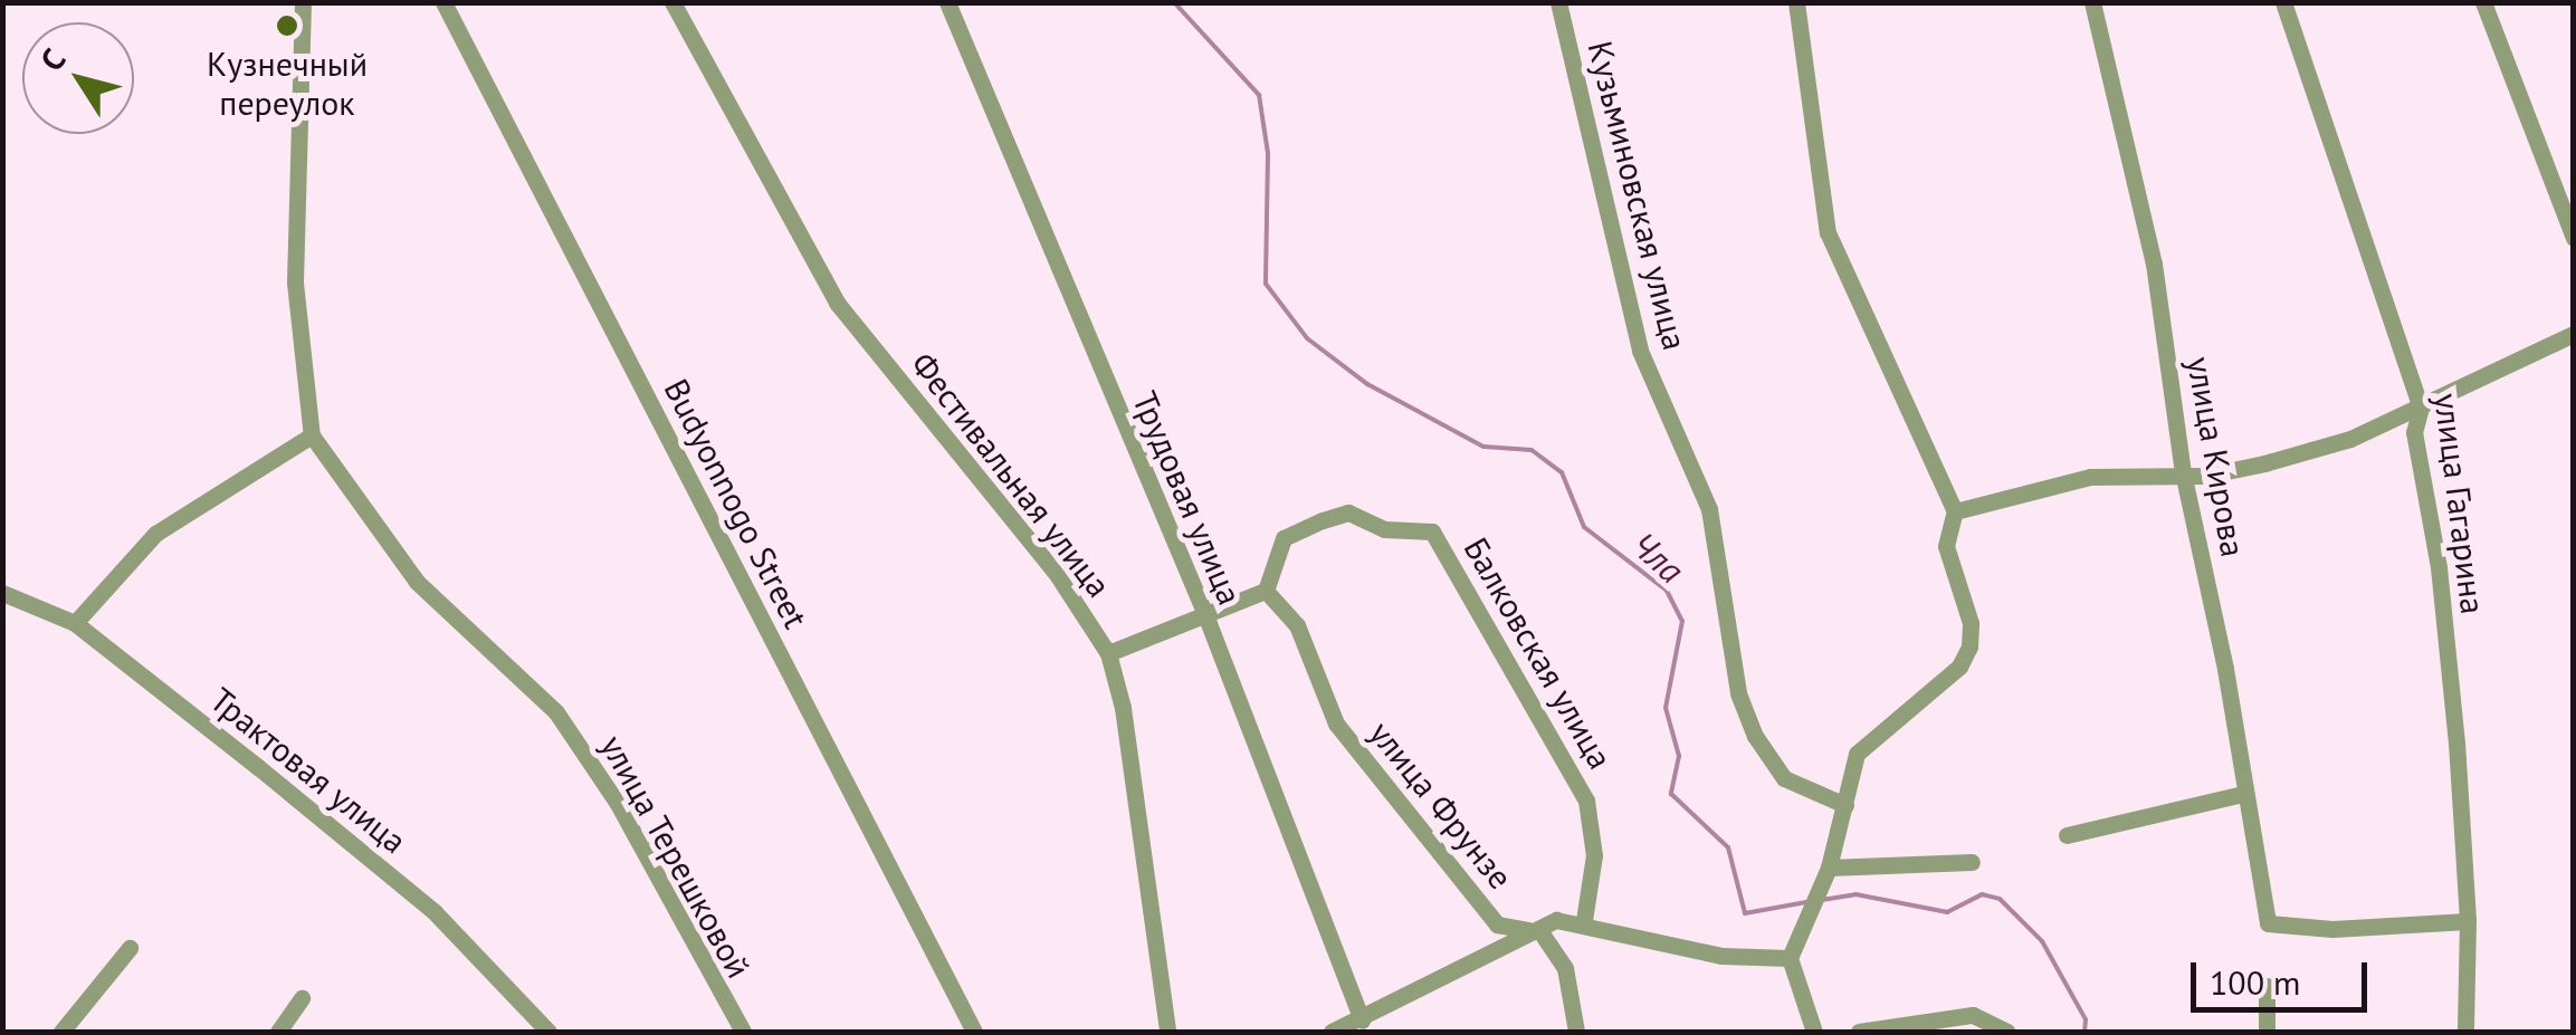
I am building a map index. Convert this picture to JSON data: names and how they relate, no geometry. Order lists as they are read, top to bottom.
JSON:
{
  "streets": {
    "street": [
      "Кузьминовская улица",
      "улица Кирова",
      "Фестивальная улица",
      "Трудовая улица",
      "Budyonnogo Street",
      "улица Гагарина",
      "Балковская улица",
      "Трактовая улица",
      "улица Фрунзе",
      "улица Терешковой"
    ]
  },
  "crossings": [
    ["улица Кирова", "улица Гагарина"],
    ["Балковская улица", "улица Фрунзе"]
  ],
  "water": ["Чла"],
  "places": ["Кузнечный переулок"],
  "scale_bar": "100 m",
  "north": "top left"
}
